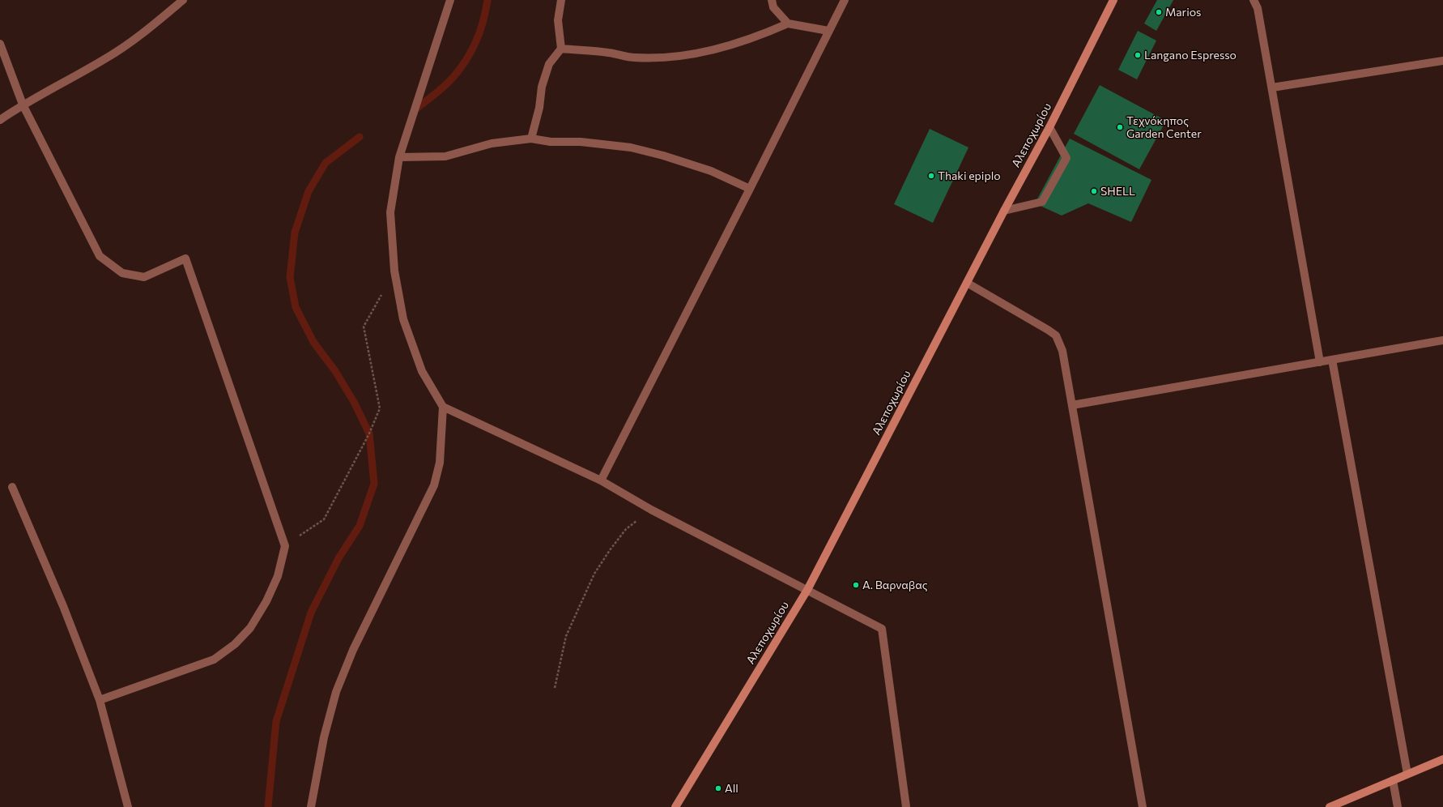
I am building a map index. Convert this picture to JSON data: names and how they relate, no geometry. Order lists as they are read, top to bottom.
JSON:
{
  "streets": {
    "main road": ["Αλεποχωρίου"]
  },
  "places": [
    "Marios",
    "Langano Espresso",
    "Τεχνόκηπος Garden Center",
    "Thaki epiplo",
    "SHELL",
    "Α. Βαρναβας",
    "All"
  ]
}
